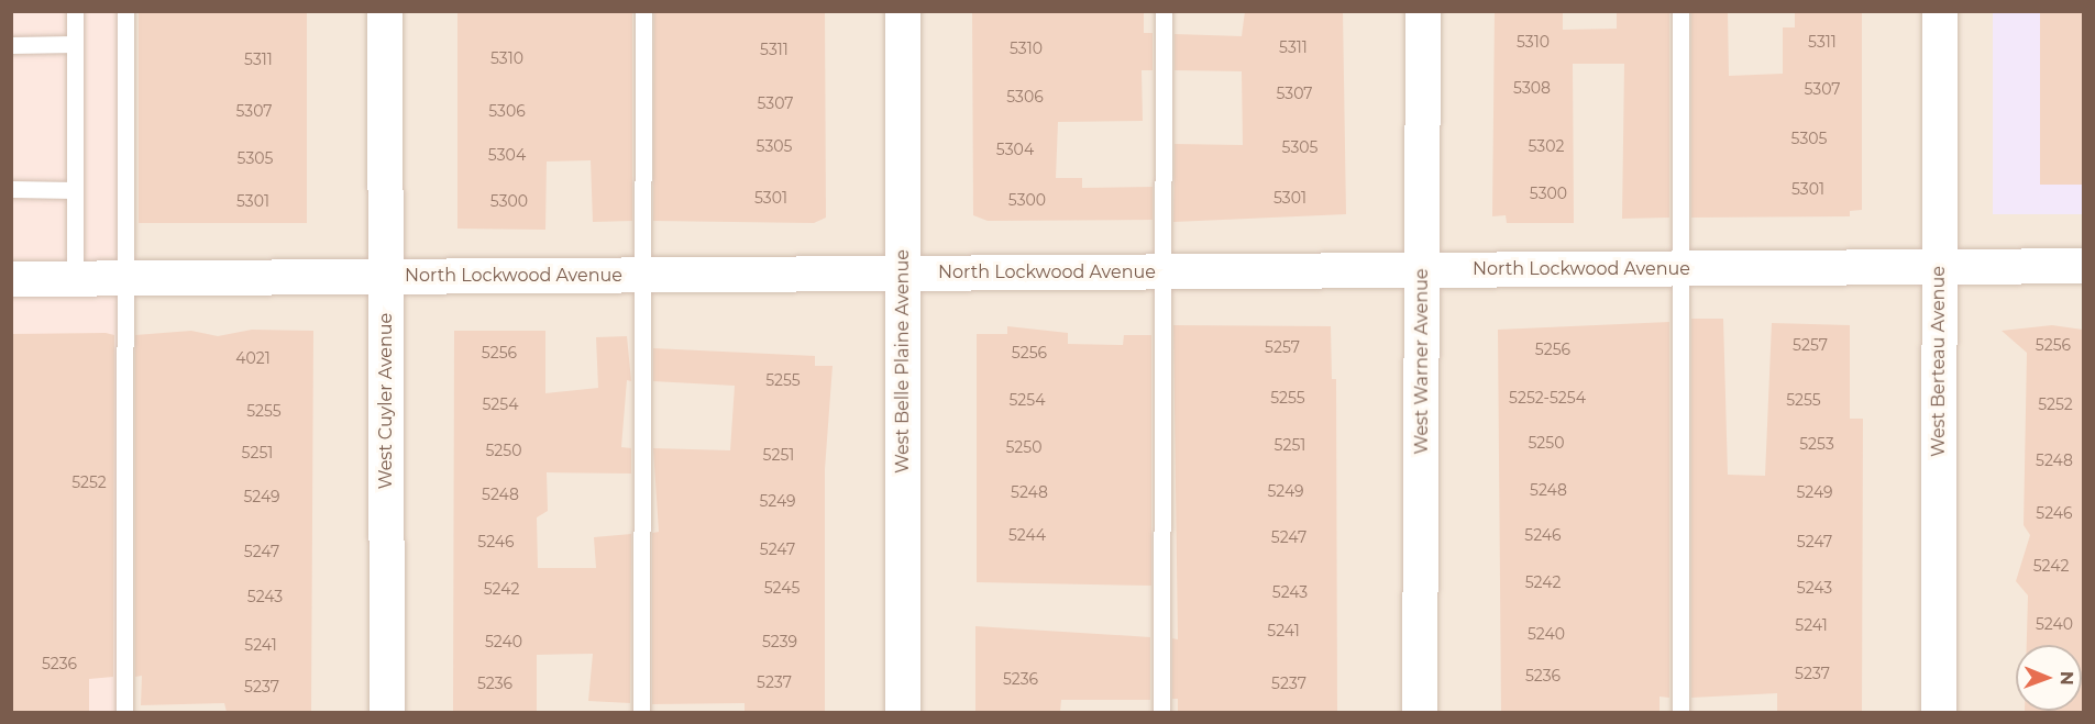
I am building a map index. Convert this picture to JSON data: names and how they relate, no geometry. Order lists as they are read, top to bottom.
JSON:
{
  "streets": {
    "street": [
      "North Lockwood Avenue",
      "West Belle Plaine Avenue",
      "West Warner Avenue",
      "West Berteau Avenue",
      "West Cuyler Avenue"
    ]
  },
  "crossings": [
    ["North Lockwood Avenue", "West Belle Plaine Avenue"],
    ["North Lockwood Avenue", "West Warner Avenue"],
    ["North Lockwood Avenue", "West Berteau Avenue"],
    ["North Lockwood Avenue", "West Cuyler Avenue"]
  ],
  "house_numbers": [
    "5310",
    "5311",
    "5311",
    "5310",
    "5311",
    "5310",
    "5311",
    "5308",
    "5307",
    "5307",
    "5306",
    "5307",
    "5307",
    "5306",
    "5305",
    "5305",
    "5302",
    "5305",
    "5304",
    "5304",
    "5305",
    "5301",
    "5300",
    "5301",
    "5301",
    "5300",
    "5301",
    "5300",
    "5257",
    "5256",
    "5257",
    "5256",
    "5256",
    "5256",
    "4021",
    "5255",
    "5255",
    "5252-5254",
    "5254",
    "5255",
    "5254",
    "5252",
    "5255",
    "5250",
    "5253",
    "5251",
    "5250",
    "5250",
    "5251",
    "5251",
    "5248",
    "5252",
    "5248",
    "5249",
    "5248",
    "5249",
    "5248",
    "5249",
    "5249",
    "5246",
    "5244",
    "5246",
    "5247",
    "5246",
    "5247",
    "5247",
    "5247",
    "5242",
    "5242",
    "5245",
    "5243",
    "5242",
    "5243",
    "5243",
    "5240",
    "5241",
    "5241",
    "5240",
    "5240",
    "5239",
    "5241",
    "5236",
    "5237",
    "5236",
    "5236",
    "5237",
    "5236",
    "5237",
    "5237"
  ],
  "north": "right"
}
